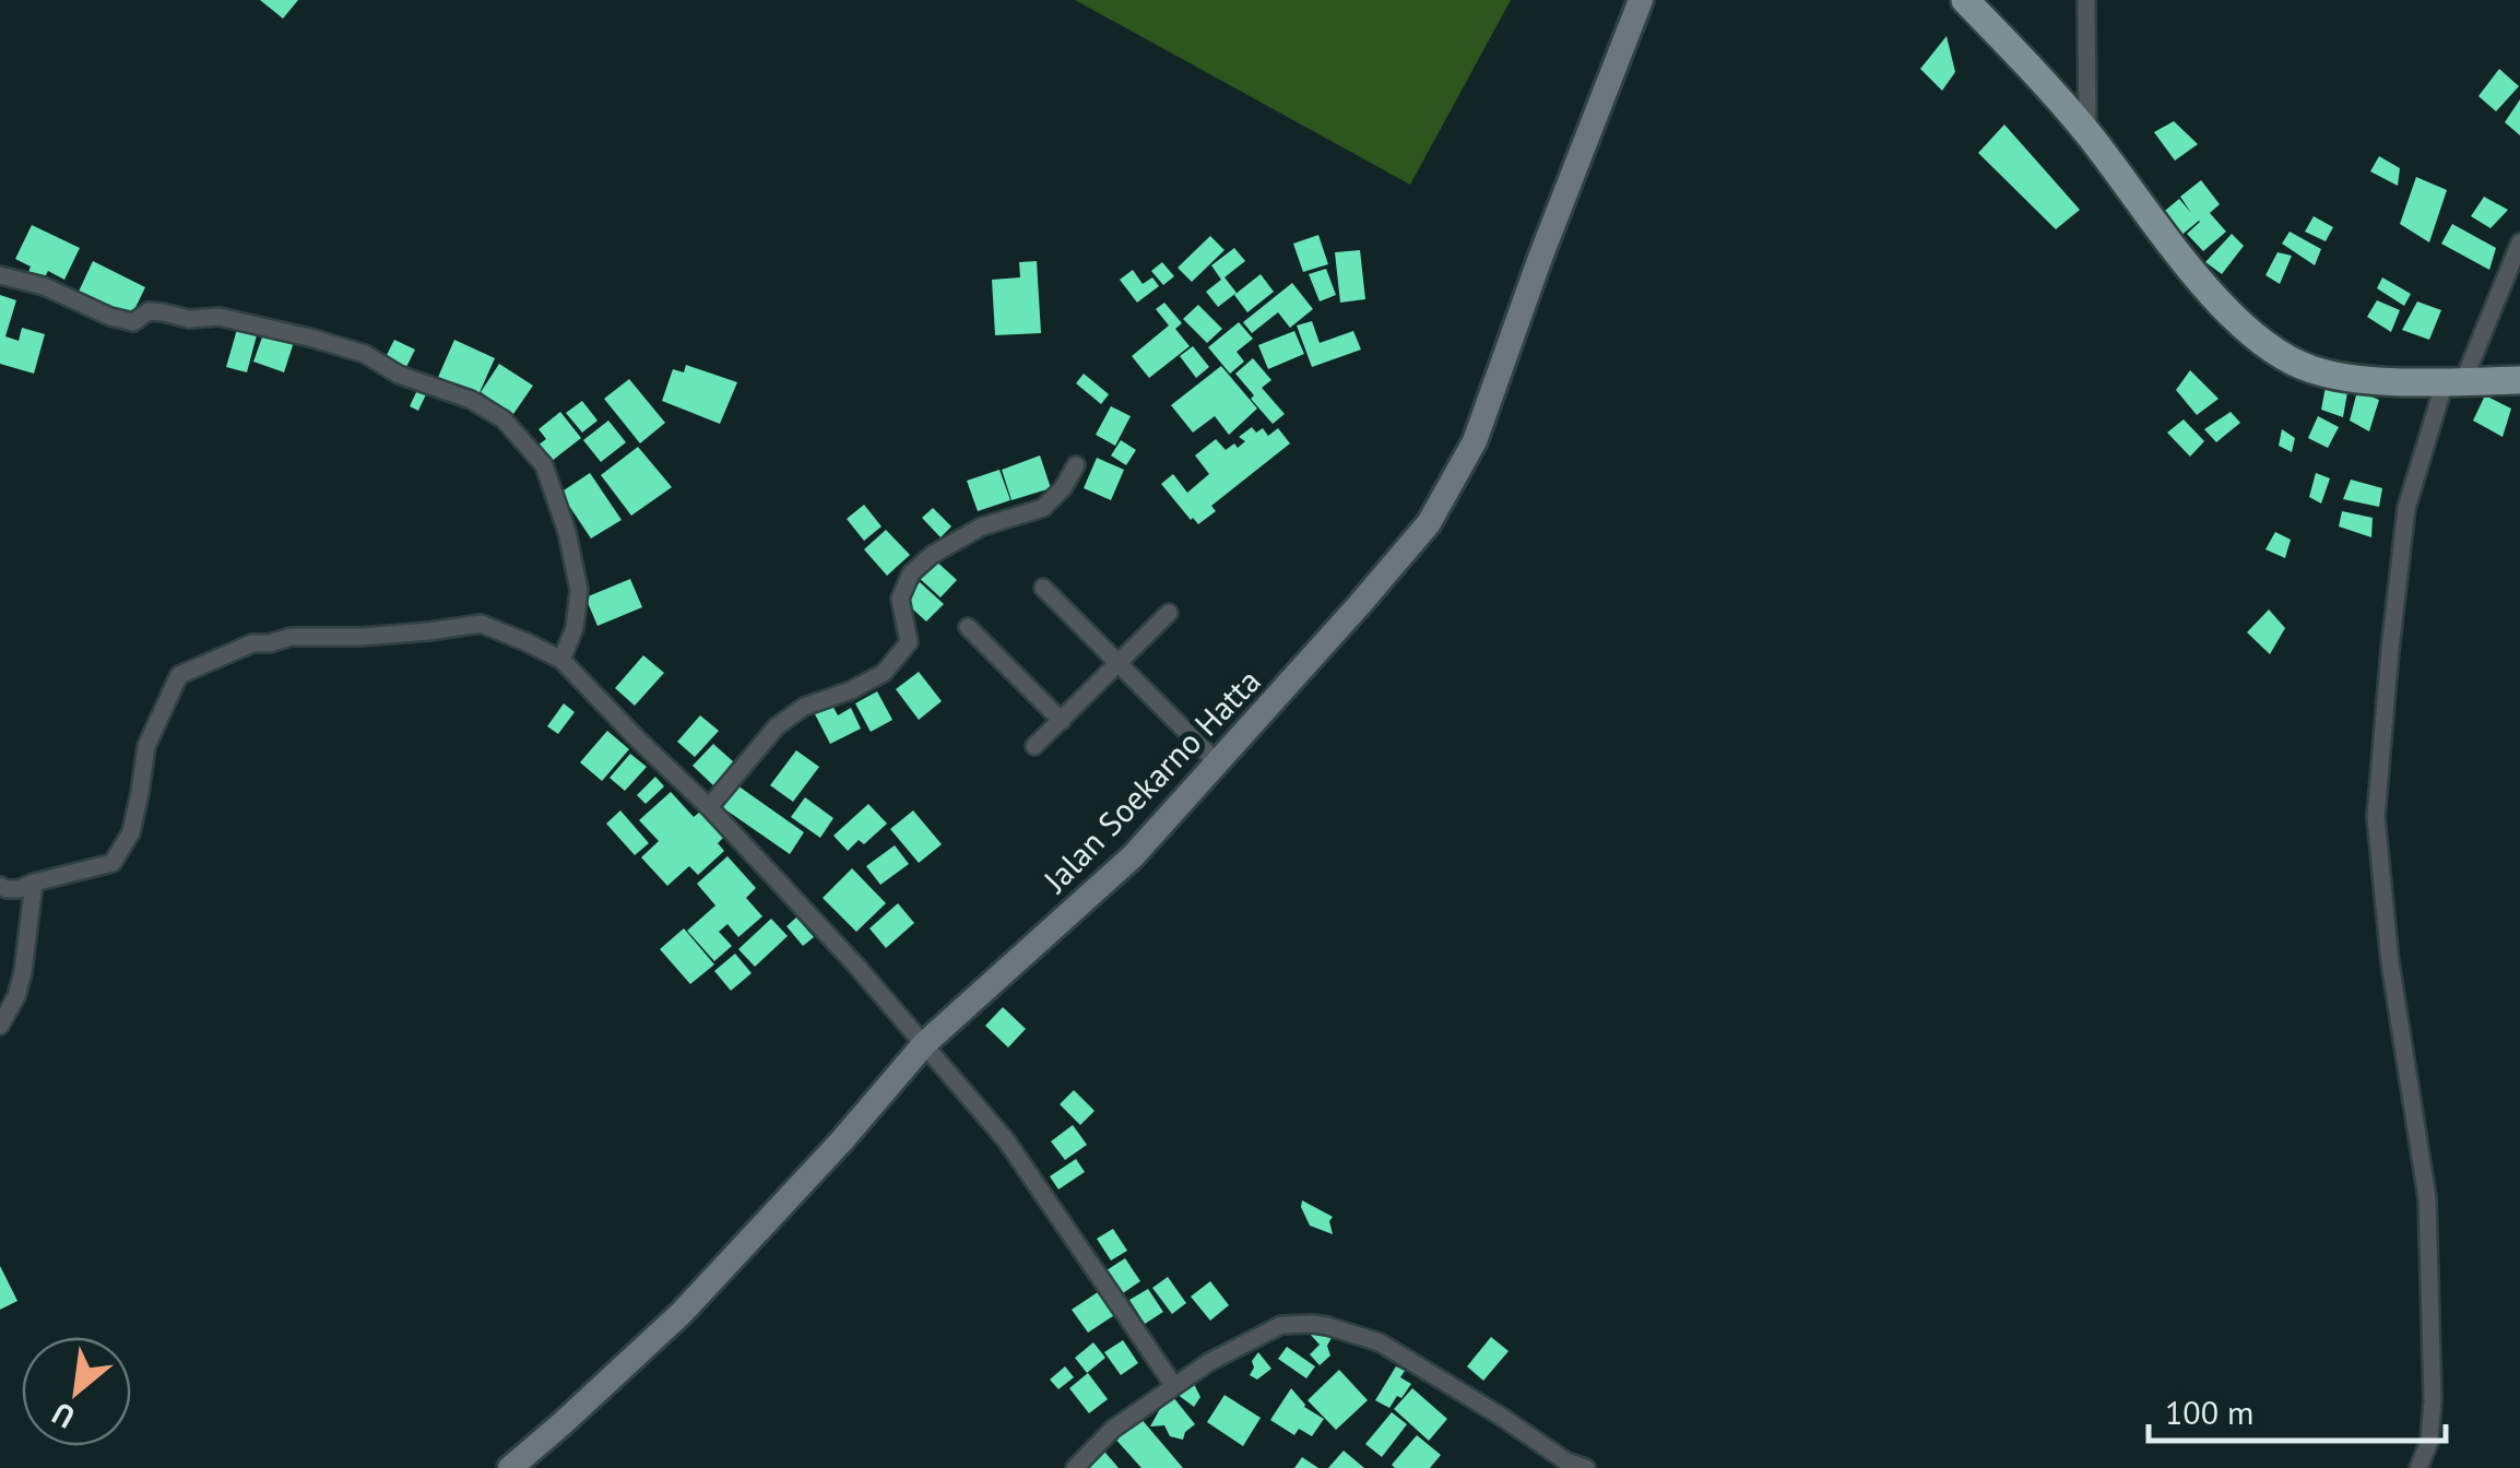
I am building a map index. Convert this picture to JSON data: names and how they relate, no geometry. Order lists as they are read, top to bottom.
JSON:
{
  "streets": {
    "street": ["Jalan Soekarno Hatta"]
  },
  "scale_bar": "100 m",
  "north": "bottom left"
}
